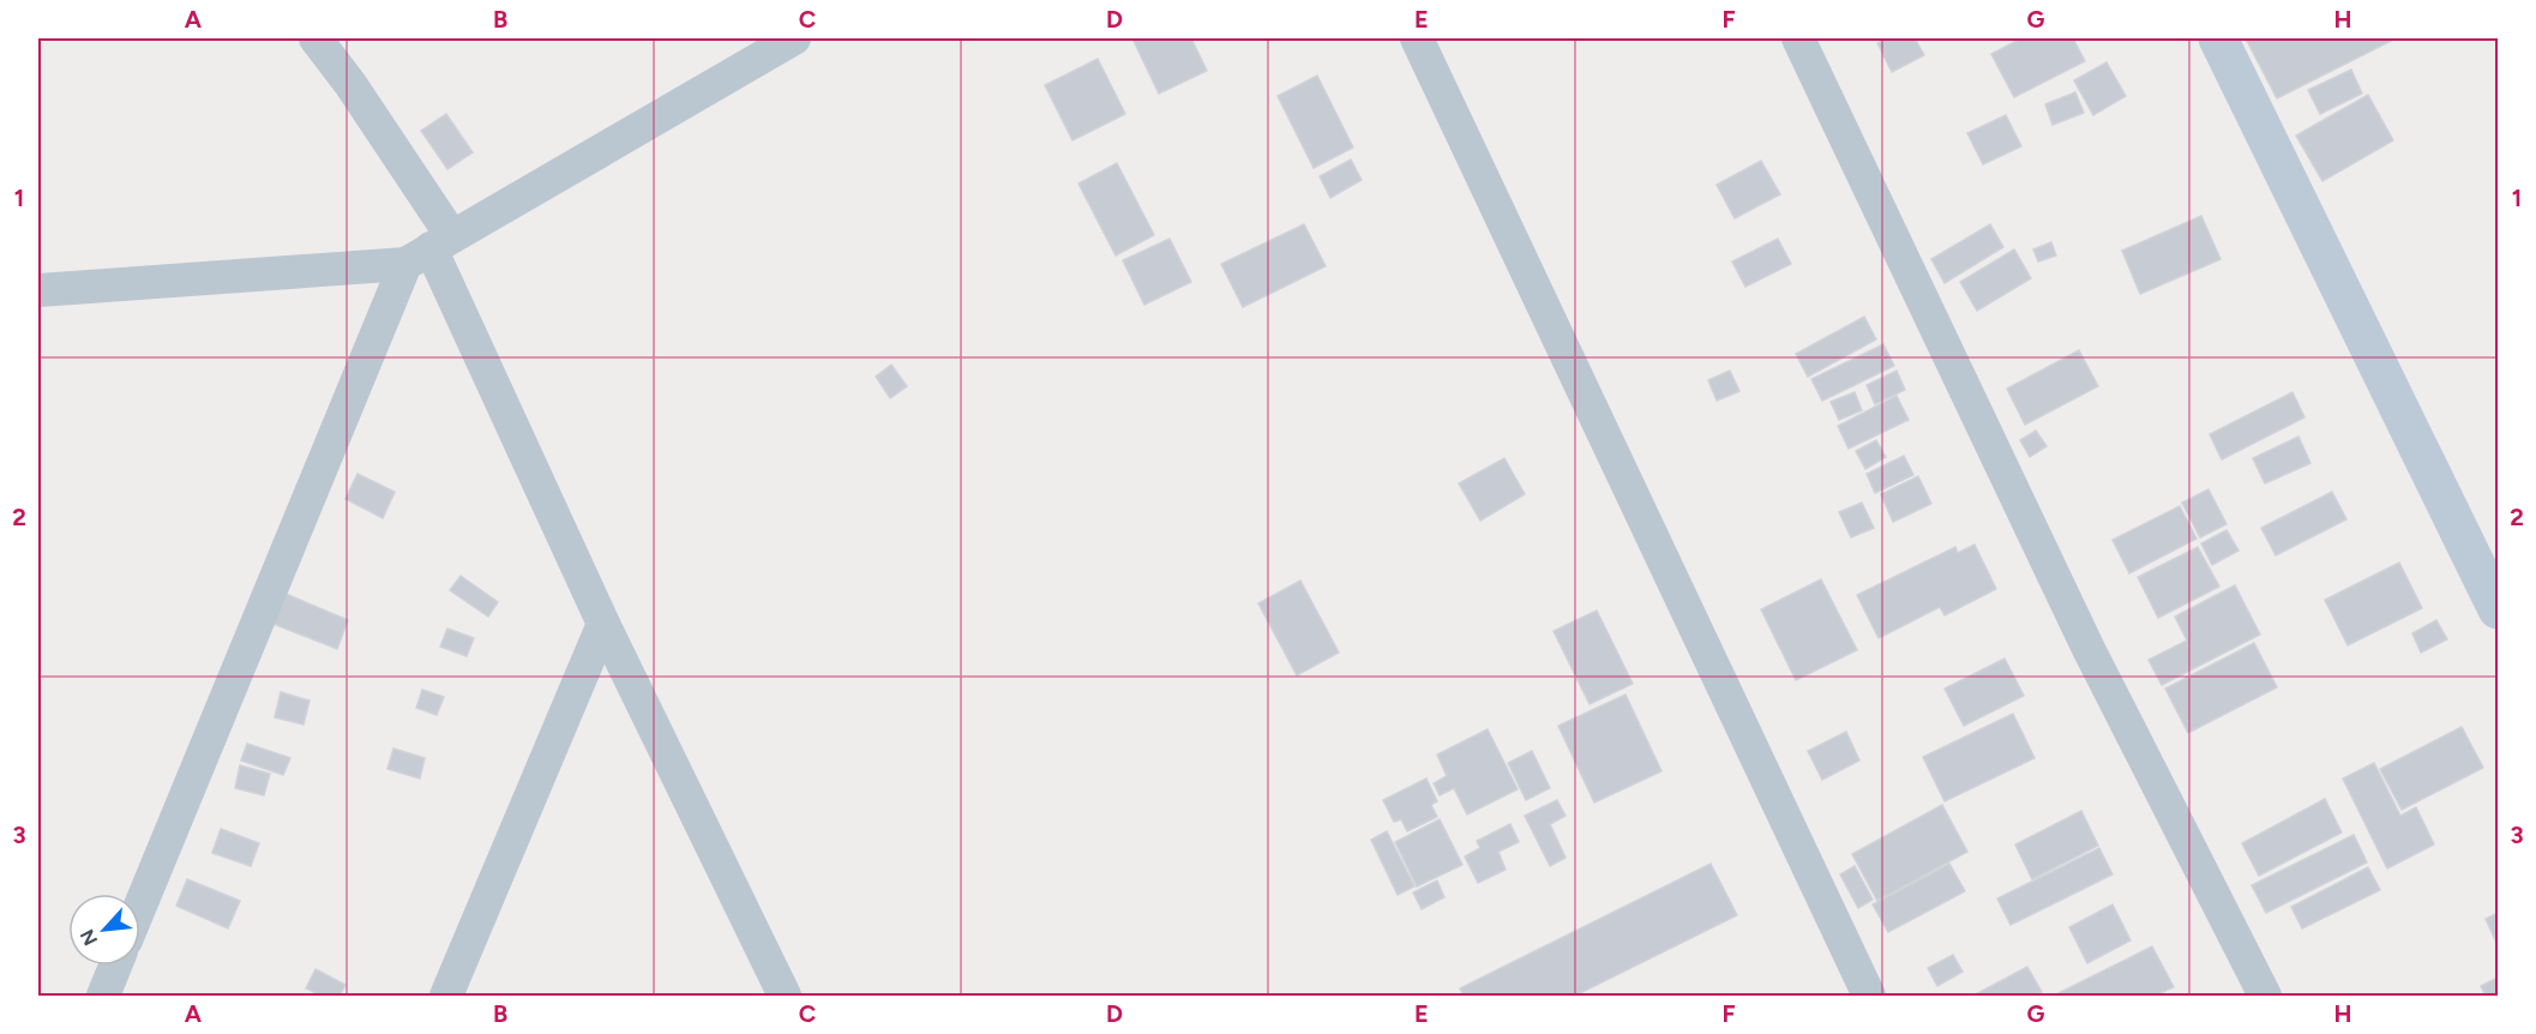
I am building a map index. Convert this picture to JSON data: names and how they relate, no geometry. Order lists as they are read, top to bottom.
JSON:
{
  "north": "bottom left",
  "grid": {
    "columns": [
      "A",
      "B",
      "C",
      "D",
      "E",
      "F",
      "G",
      "H"
    ],
    "rows": ["1", "2", "3"]
  }
}
